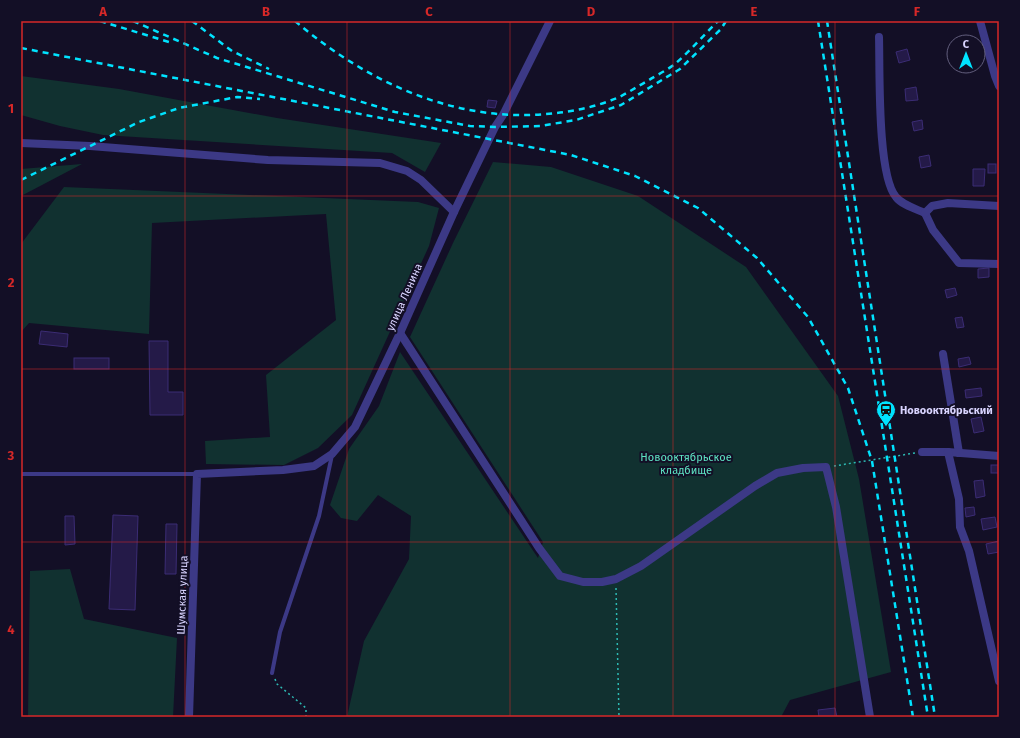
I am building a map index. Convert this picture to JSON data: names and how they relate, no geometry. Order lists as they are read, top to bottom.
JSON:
{
  "streets": {
    "street": ["улица Ленина", "Шумская улица"]
  },
  "crossings": [
    ["улица Ленина", "Шумская улица"]
  ],
  "parks": ["Новооктябрьское кладбище"],
  "places": {
    "station": ["Новооктябрьский"]
  },
  "north": "top",
  "grid": {
    "columns": [
      "A",
      "B",
      "C",
      "D",
      "E",
      "F"
    ],
    "rows": [
      "1",
      "2",
      "3",
      "4"
    ]
  }
}
